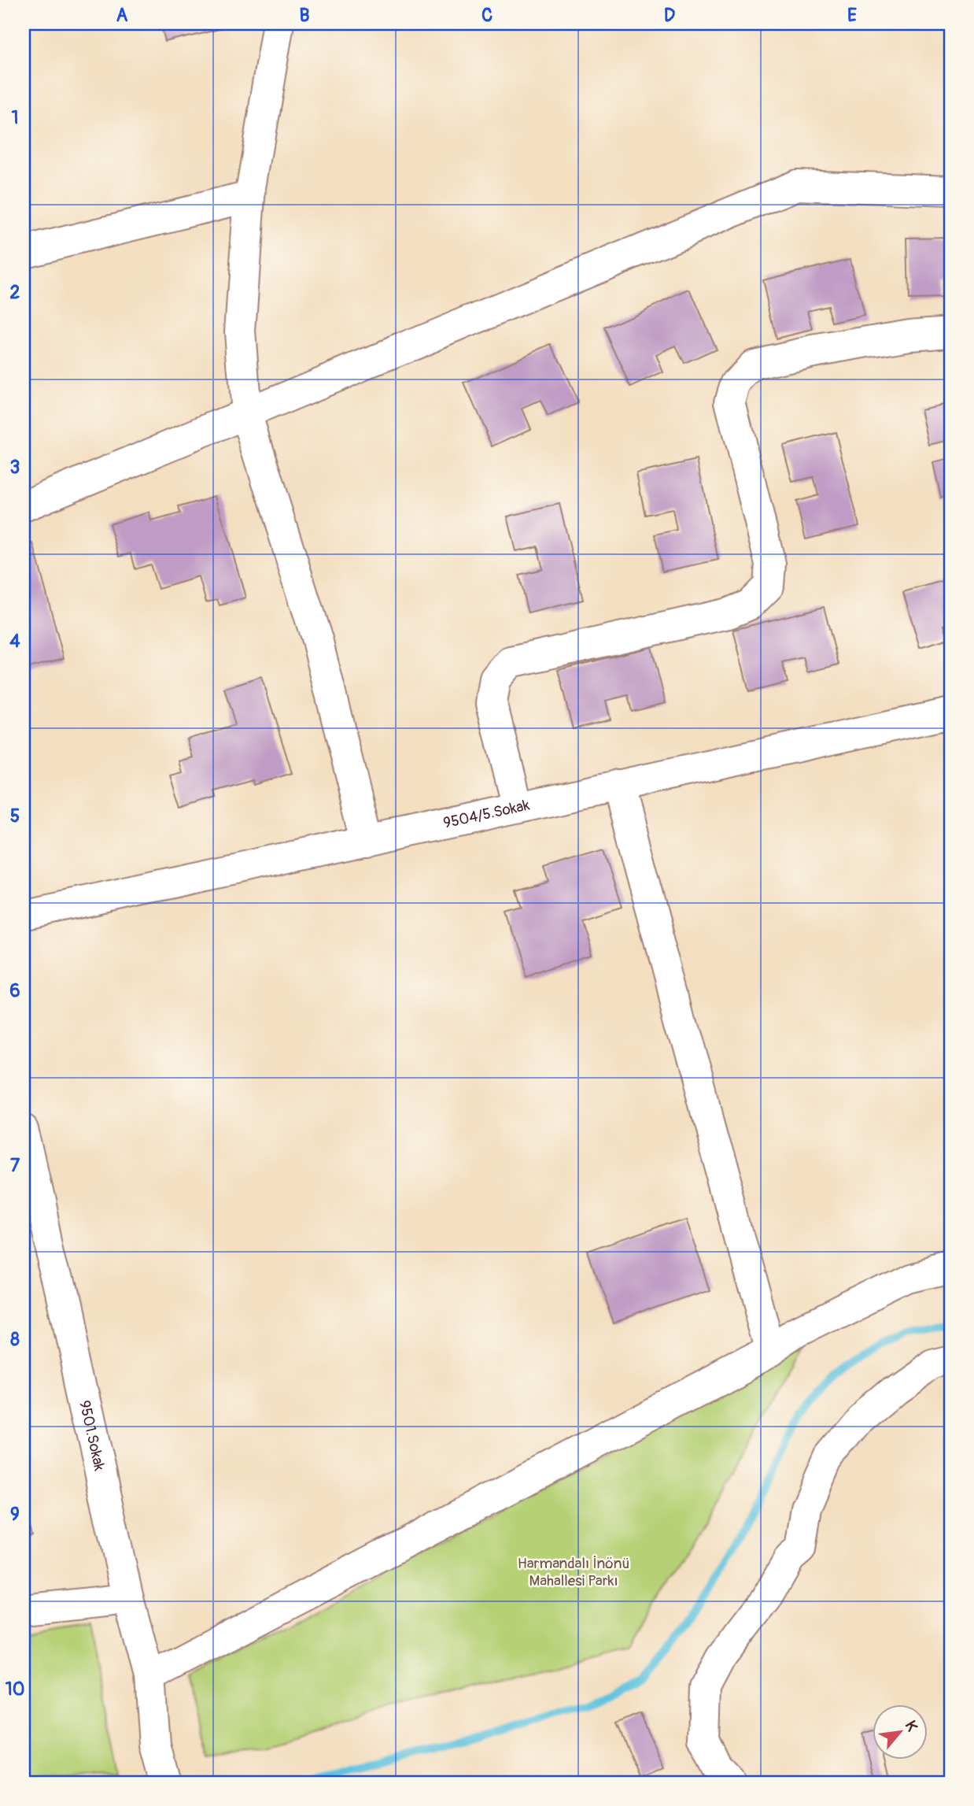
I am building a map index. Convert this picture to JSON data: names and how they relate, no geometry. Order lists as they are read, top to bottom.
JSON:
{
  "streets": {
    "street": ["9504/5.Sokak", "9501.Sokak"]
  },
  "parks": ["Harmandalı İnönü Mahallesi Parkı"],
  "north": "top right",
  "grid": {
    "columns": [
      "A",
      "B",
      "C",
      "D",
      "E"
    ],
    "rows": [
      "1",
      "2",
      "3",
      "4",
      "5",
      "6",
      "7",
      "8",
      "9",
      "10"
    ]
  }
}
